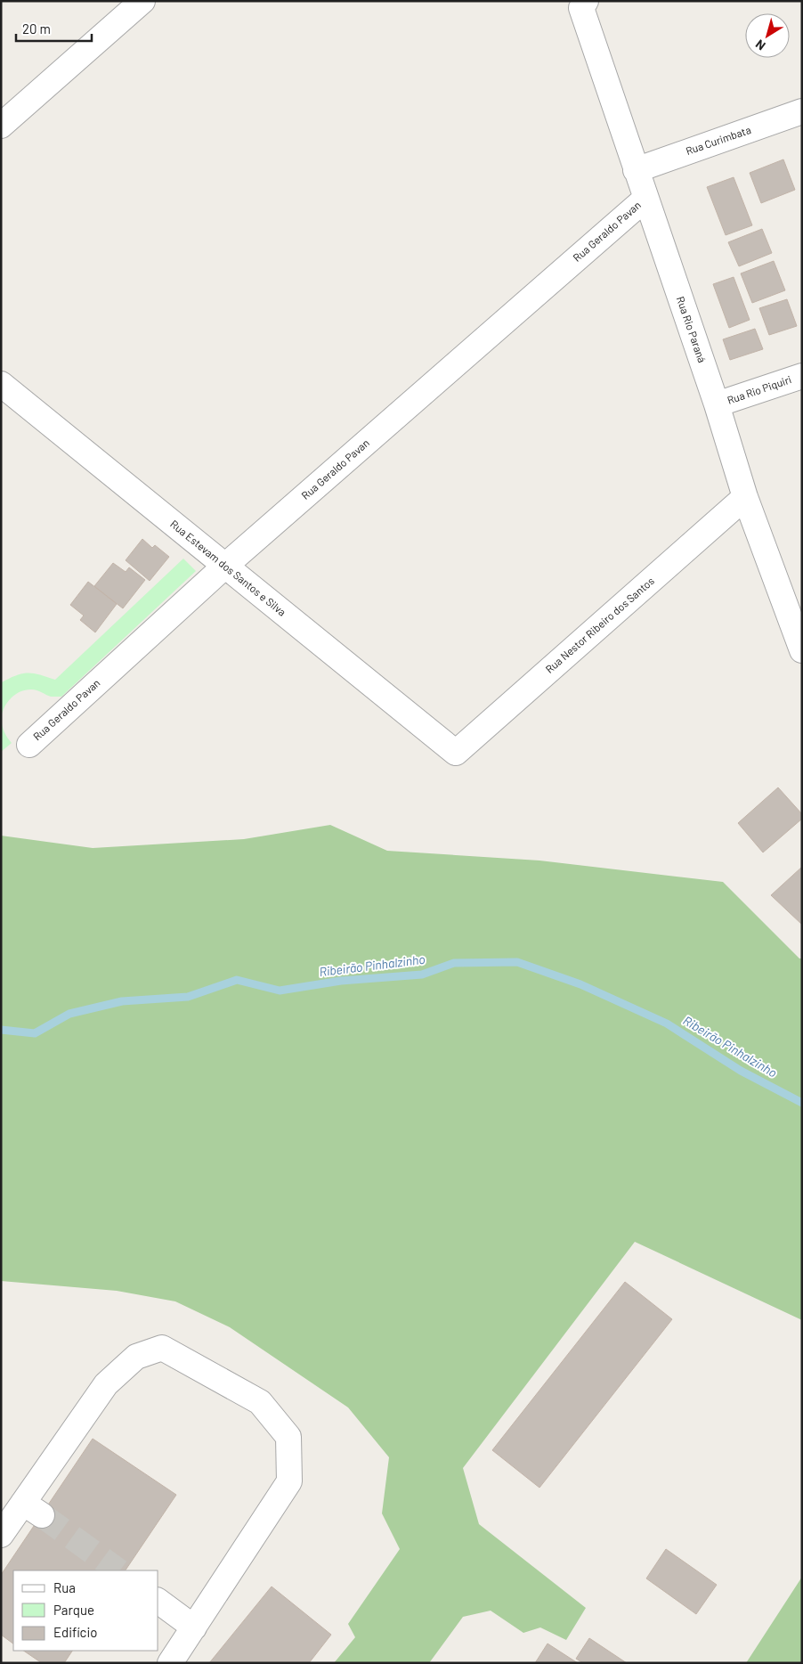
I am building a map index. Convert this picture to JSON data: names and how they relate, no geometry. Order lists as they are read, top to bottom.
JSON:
{
  "streets": {
    "street": [
      "Rua Curimbata",
      "Rua Geraldo Pavan",
      "Rua Rio Paraná",
      "Rua Rio Piquiri",
      "Rua Estevam dos Santos e Silva",
      "Rua Nestor Ribeiro dos Santos"
    ]
  },
  "crossings": [
    ["Rua Curimbata", "Rua Rio Paraná"],
    ["Rua Geraldo Pavan", "Rua Rio Paraná"],
    ["Rua Geraldo Pavan", "Rua Estevam dos Santos e Silva"],
    ["Rua Rio Paraná", "Rua Rio Piquiri"],
    ["Rua Rio Paraná", "Rua Nestor Ribeiro dos Santos"],
    ["Rua Estevam dos Santos e Silva", "Rua Nestor Ribeiro dos Santos"]
  ],
  "water": ["Ribeirão Pinhalzinho"],
  "legend": ["Rua", "Parque", "Edifício"],
  "scale_bar": "20 m",
  "north": "bottom left"
}
